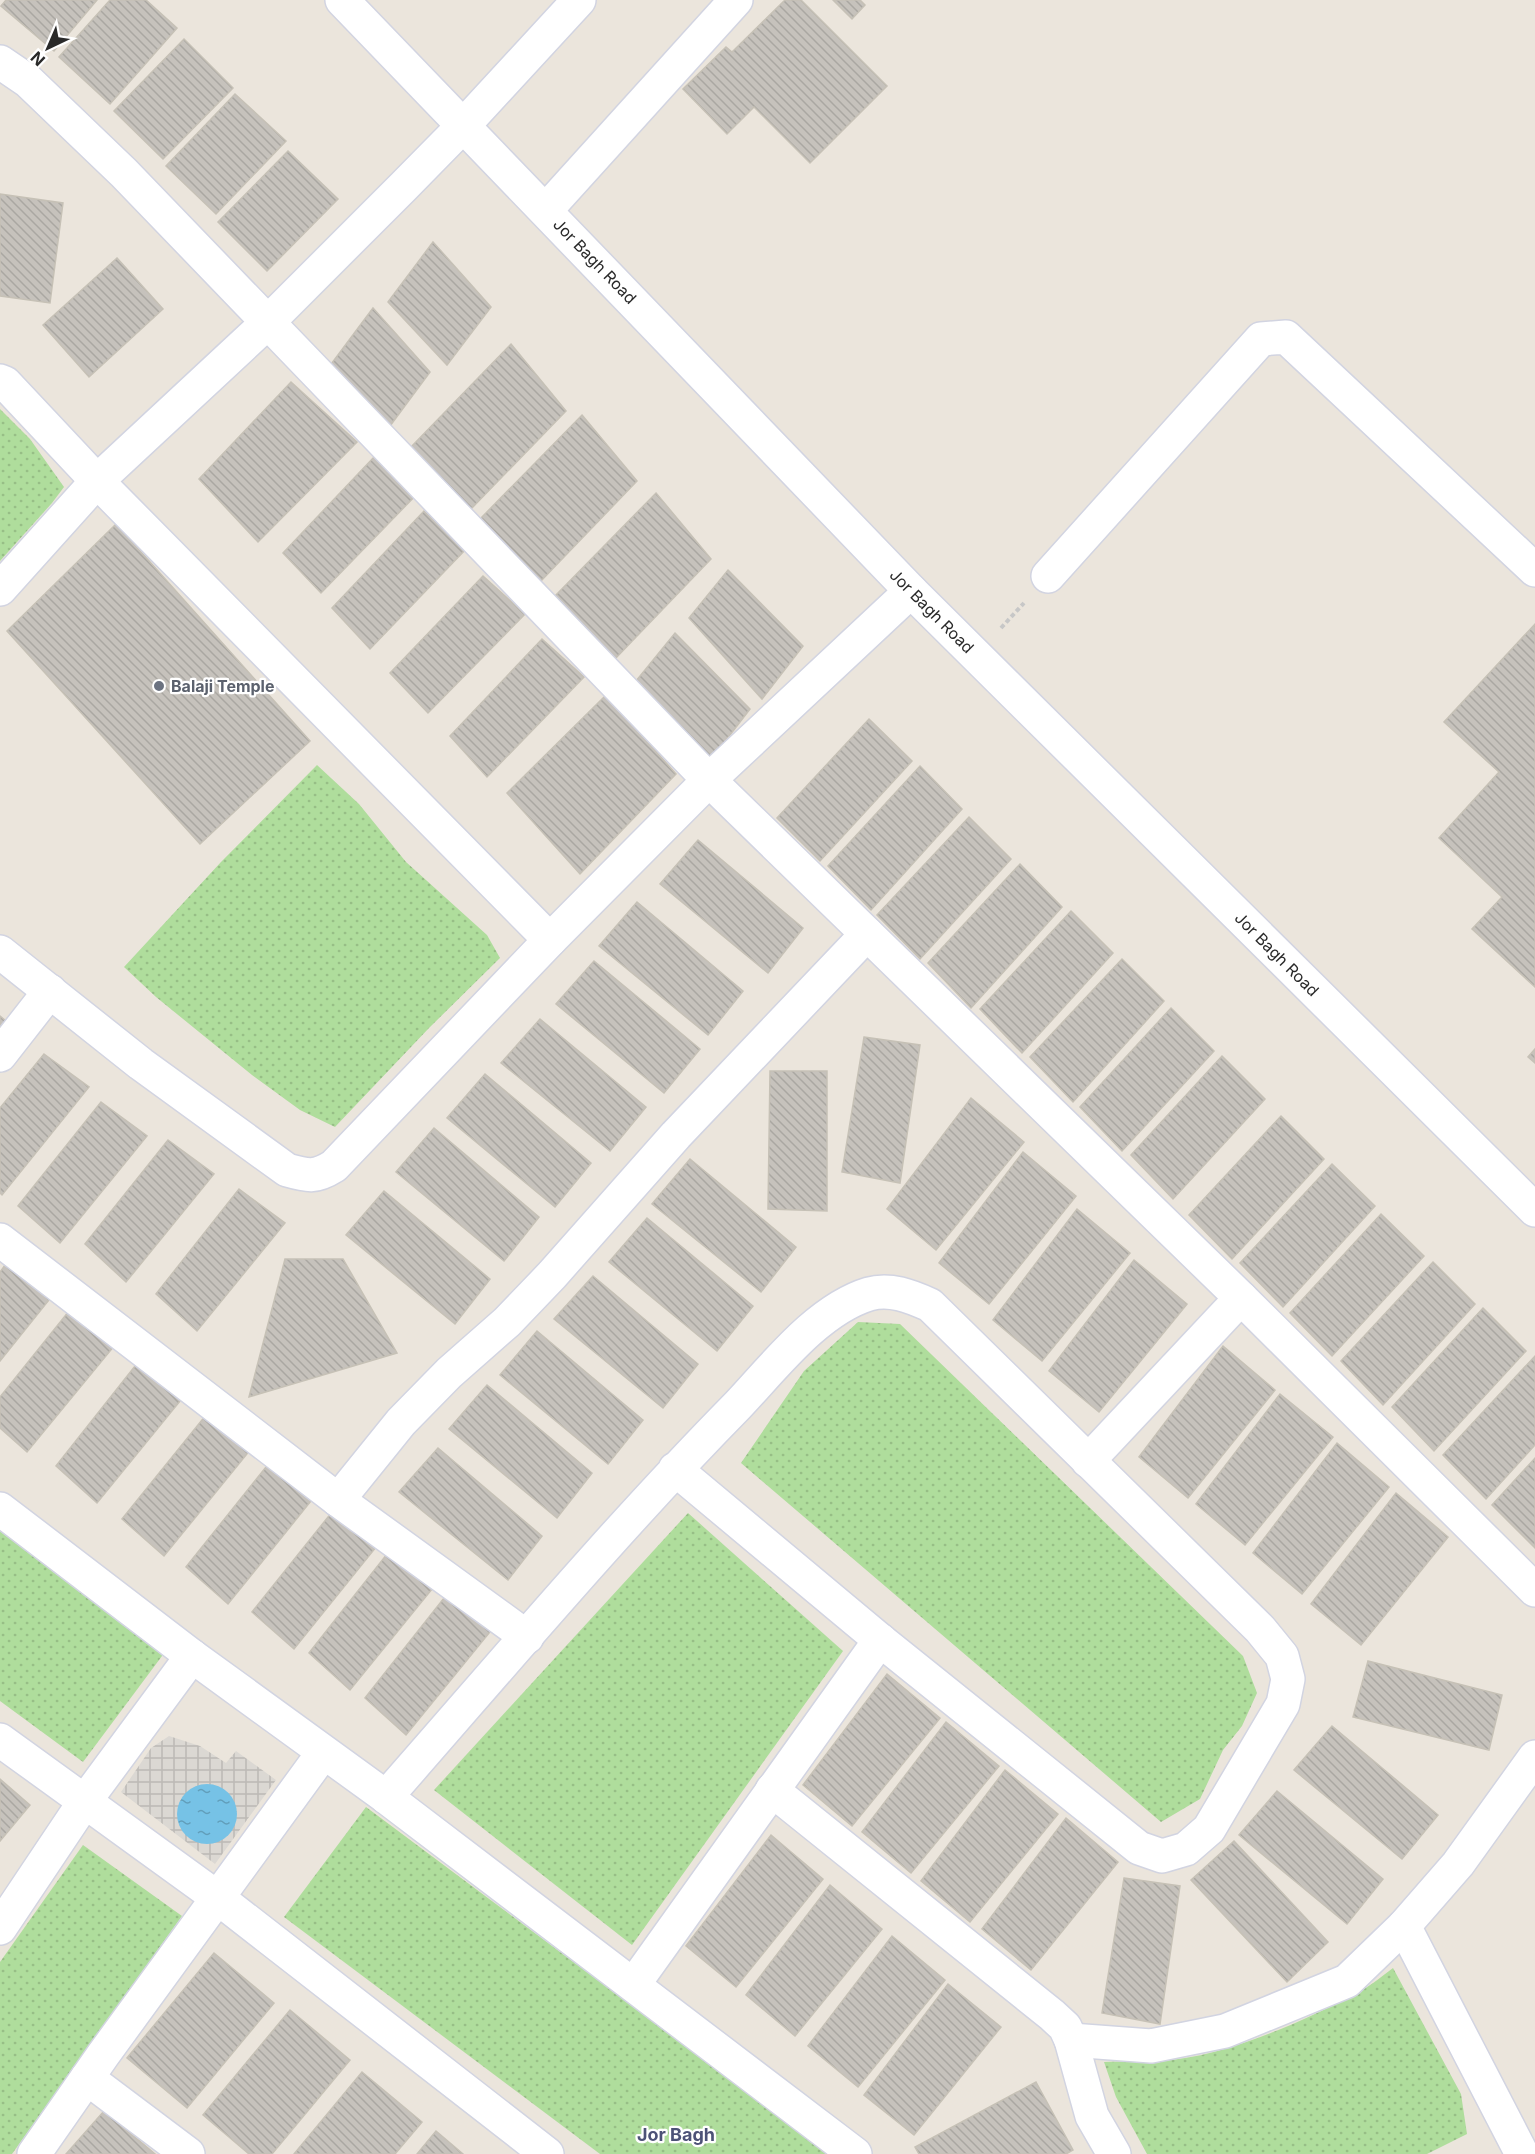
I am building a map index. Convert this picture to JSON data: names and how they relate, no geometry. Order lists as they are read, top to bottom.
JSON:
{
  "streets": {
    "street": ["Jor Bagh Road"]
  },
  "districts": ["Jor Bagh"],
  "places": ["Balaji Temple"],
  "north": "bottom left"
}
